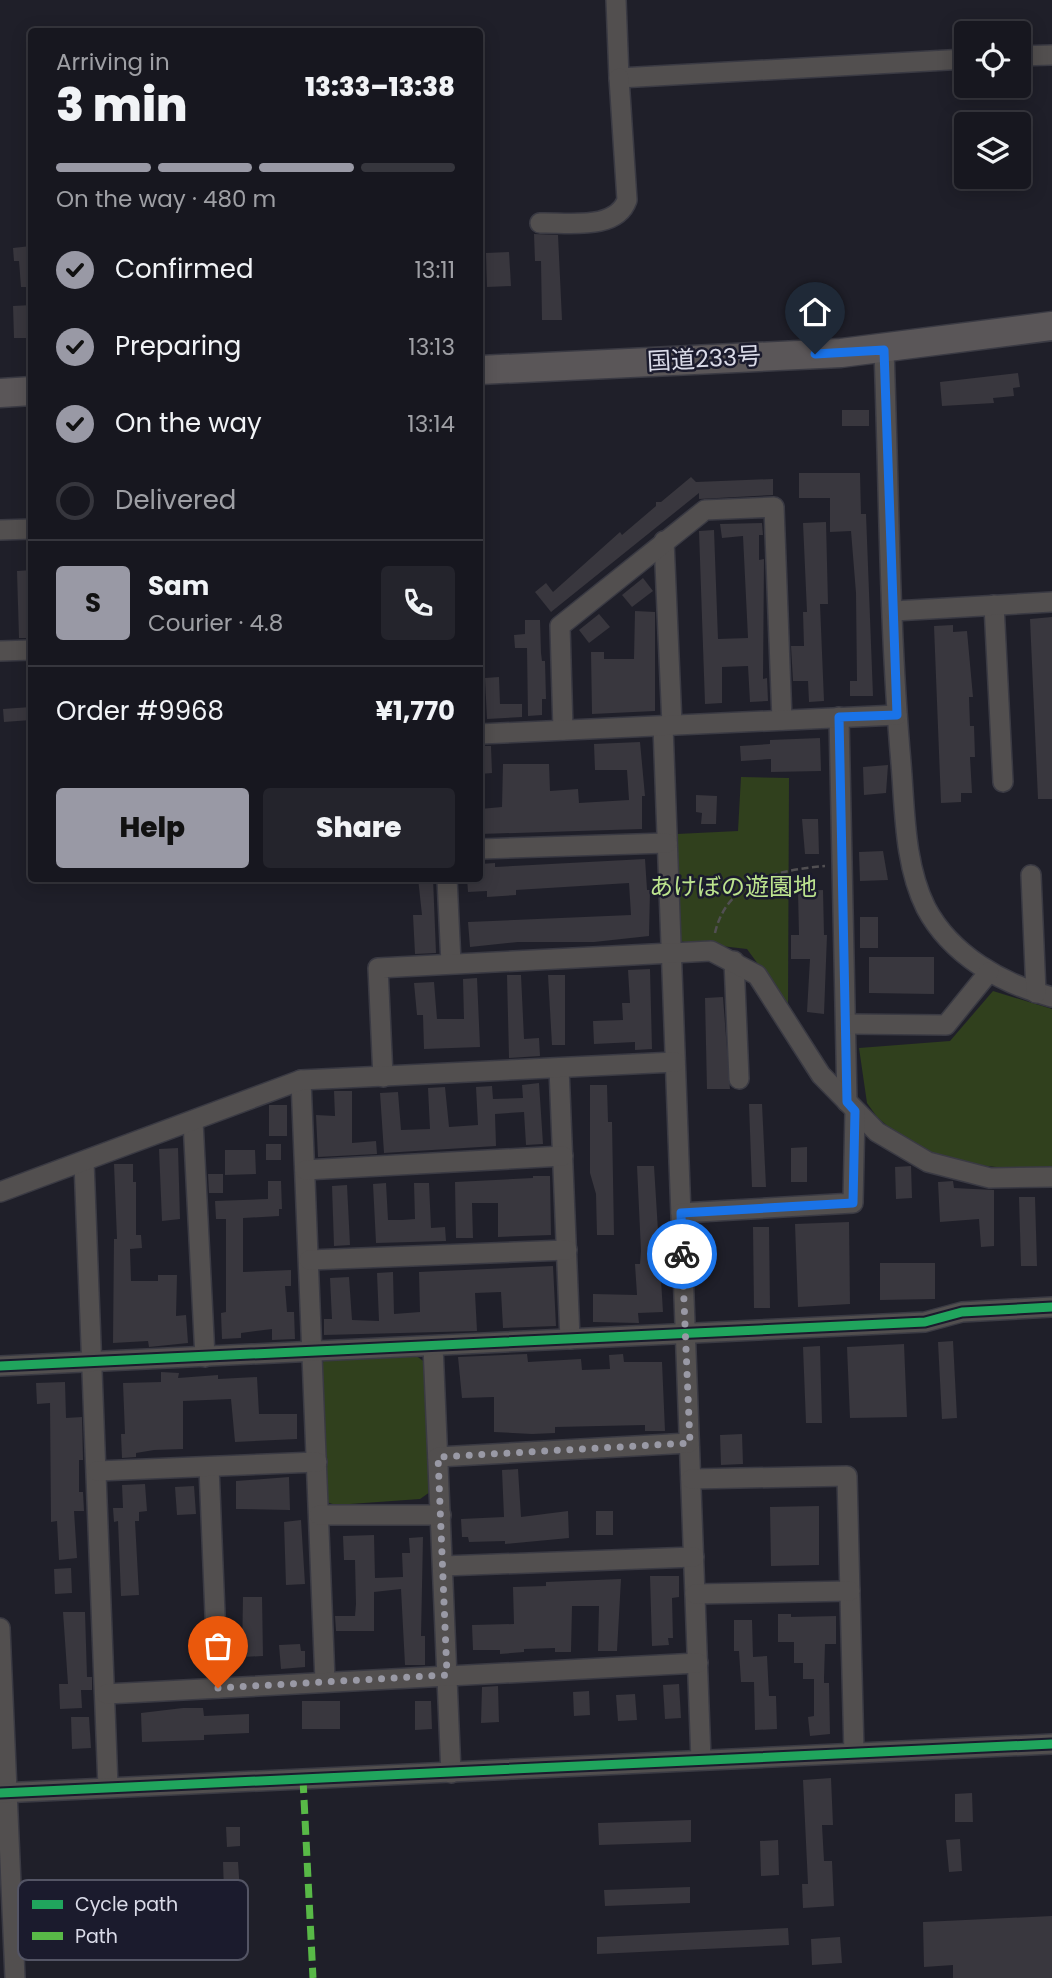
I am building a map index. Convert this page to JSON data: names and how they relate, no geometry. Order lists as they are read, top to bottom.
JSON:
{
  "streets": {
    "highway": ["国道233号"]
  },
  "parks": ["あけぼの遊園地"],
  "legend": ["Cycle path", "Path"],
  "page": {
    "heading": ["3 min", "Arriving in", "13:33–13:38"],
    "panel": [
      "Sam",
      "Courier · 4.8",
      "Order #9968",
      "¥1,770"
    ],
    "bar": "On the way · 480 m",
    "list": [
      ["Confirmed", "13:11"],
      ["Preparing", "13:13"],
      ["On the way", "13:14"],
      "Delivered"
    ],
    "round": "S",
    "buttons": ["Help", "Share"]
  }
}
